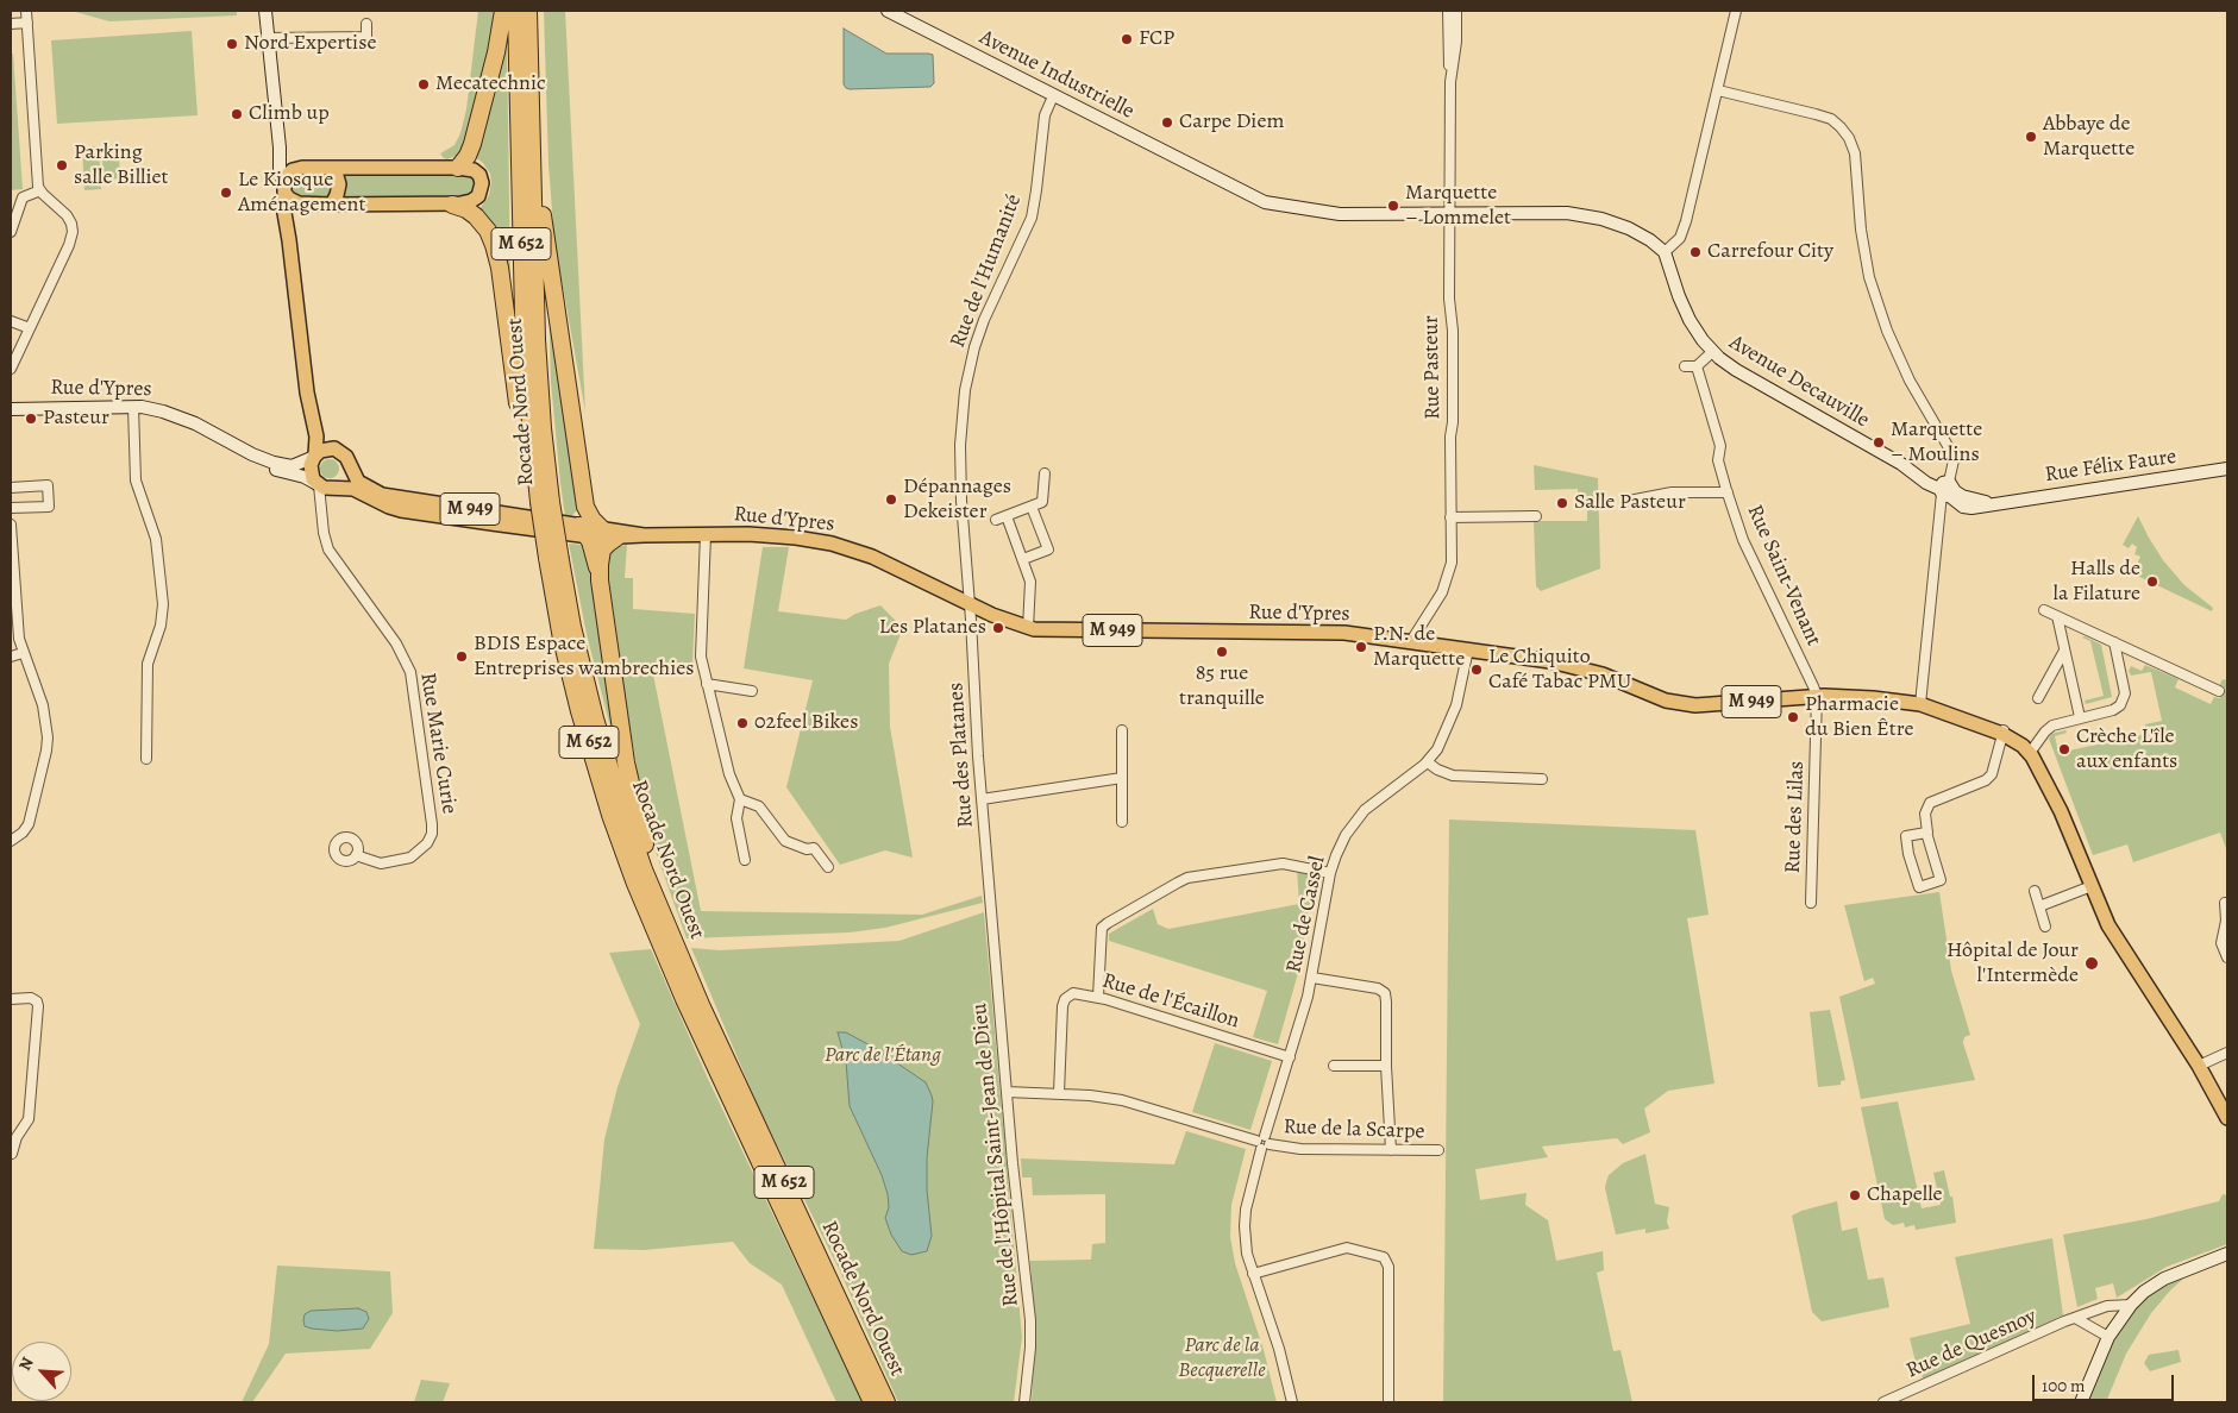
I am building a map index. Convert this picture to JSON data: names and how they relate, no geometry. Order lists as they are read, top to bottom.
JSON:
{
  "streets": {
    "highway": ["M 652", "Rocade Nord Ouest"],
    "main road": ["Rue d'Ypres", "M 949"],
    "street": [
      "Avenue Industrielle",
      "Rue de l'Humanité",
      "Rue Pasteur",
      "Avenue Decauville",
      "Rue Félix Faure",
      "Rue Saint-Venant",
      "Rue Marie Curie",
      "Rue des Platanes",
      "Rue des Lilas",
      "Rue de Cassel",
      "Rue de l'Écaillon",
      "Rue de la Scarpe",
      "Rue de l'Hôpital Saint-Jean de Dieu",
      "Rue de Quesnoy"
    ]
  },
  "crossings": [
    ["Avenue Industrielle", "Rue de l'Humanité"],
    ["Avenue Industrielle", "Rue Pasteur"],
    ["Rue de l'Humanité", "Rue d'Ypres"],
    ["Rue de l'Humanité", "Rue des Platanes"],
    ["Rue Pasteur", "Rue d'Ypres"],
    ["Avenue Decauville", "Rue Félix Faure"],
    ["Rue d'Ypres", "M 949"],
    ["Rue d'Ypres", "Rue Saint-Venant"],
    ["Rue d'Ypres", "Rue Marie Curie"],
    ["Rue d'Ypres", "Rue des Platanes"],
    ["Rue d'Ypres", "Rue des Lilas"],
    ["Rue d'Ypres", "Rue de Cassel"],
    ["Rue Saint-Venant", "Rue des Lilas"],
    ["Rue des Platanes", "Rue de l'Hôpital Saint-Jean de Dieu"],
    ["Rue de Cassel", "Rue de l'Écaillon"],
    ["Rue de Cassel", "Rue de la Scarpe"],
    ["Rue de l'Écaillon", "Rue de la Scarpe"],
    ["Rue de la Scarpe", "Rue de l'Hôpital Saint-Jean de Dieu"]
  ],
  "parks": ["Parc de l'Étang", "Parc de la Becquerelle"],
  "places": [
    "FCP",
    "Nord Expertise",
    "Mecatechnic",
    "Climb up",
    "Carpe Diem",
    "Abbaye de Marquette",
    "Parking salle Billiet",
    "Le Kiosque Aménagement",
    "Marquette – Lommelet",
    "Carrefour City",
    "Pasteur",
    "Marquette – Moulins",
    "Dépannages Dekeister",
    "Salle Pasteur",
    "Halls de la Filature",
    "Les Platanes",
    "P.N. de Marquette",
    "85 rue tranquille",
    "BDIS Espace Entreprises wambrechies",
    "Le Chiquito Café Tabac PMU",
    "Pharmacie du Bien Être",
    "02feel Bikes",
    "Crèche L'île aux enfants",
    "Hôpital de Jour l'Intermède",
    "Chapelle"
  ],
  "scale_bar": "100 m",
  "north": "top left"
}
